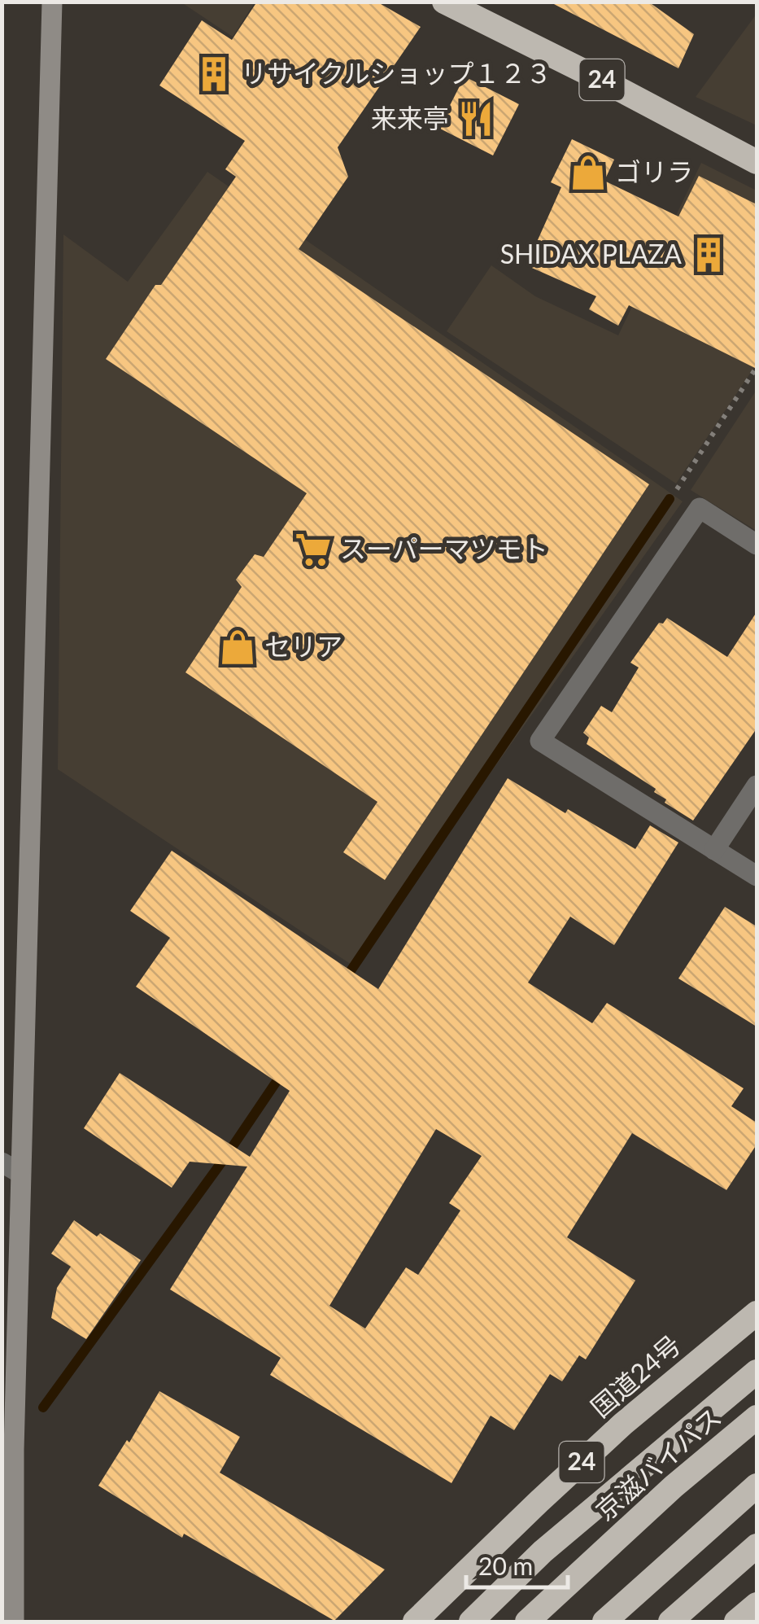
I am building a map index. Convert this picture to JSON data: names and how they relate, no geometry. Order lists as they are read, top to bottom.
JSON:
{
  "streets": {
    "highway": ["24", "国道24号", "京滋バイパス"]
  },
  "places": {
    "building": ["リサイクルショップ１２３", "SHIDAX PLAZA"],
    "restaurant": ["来来亭"],
    "shop": ["ゴリラ", "セリア"],
    "supermarket": ["スーパーマツモト"]
  },
  "scale_bar": "20 m"
}
